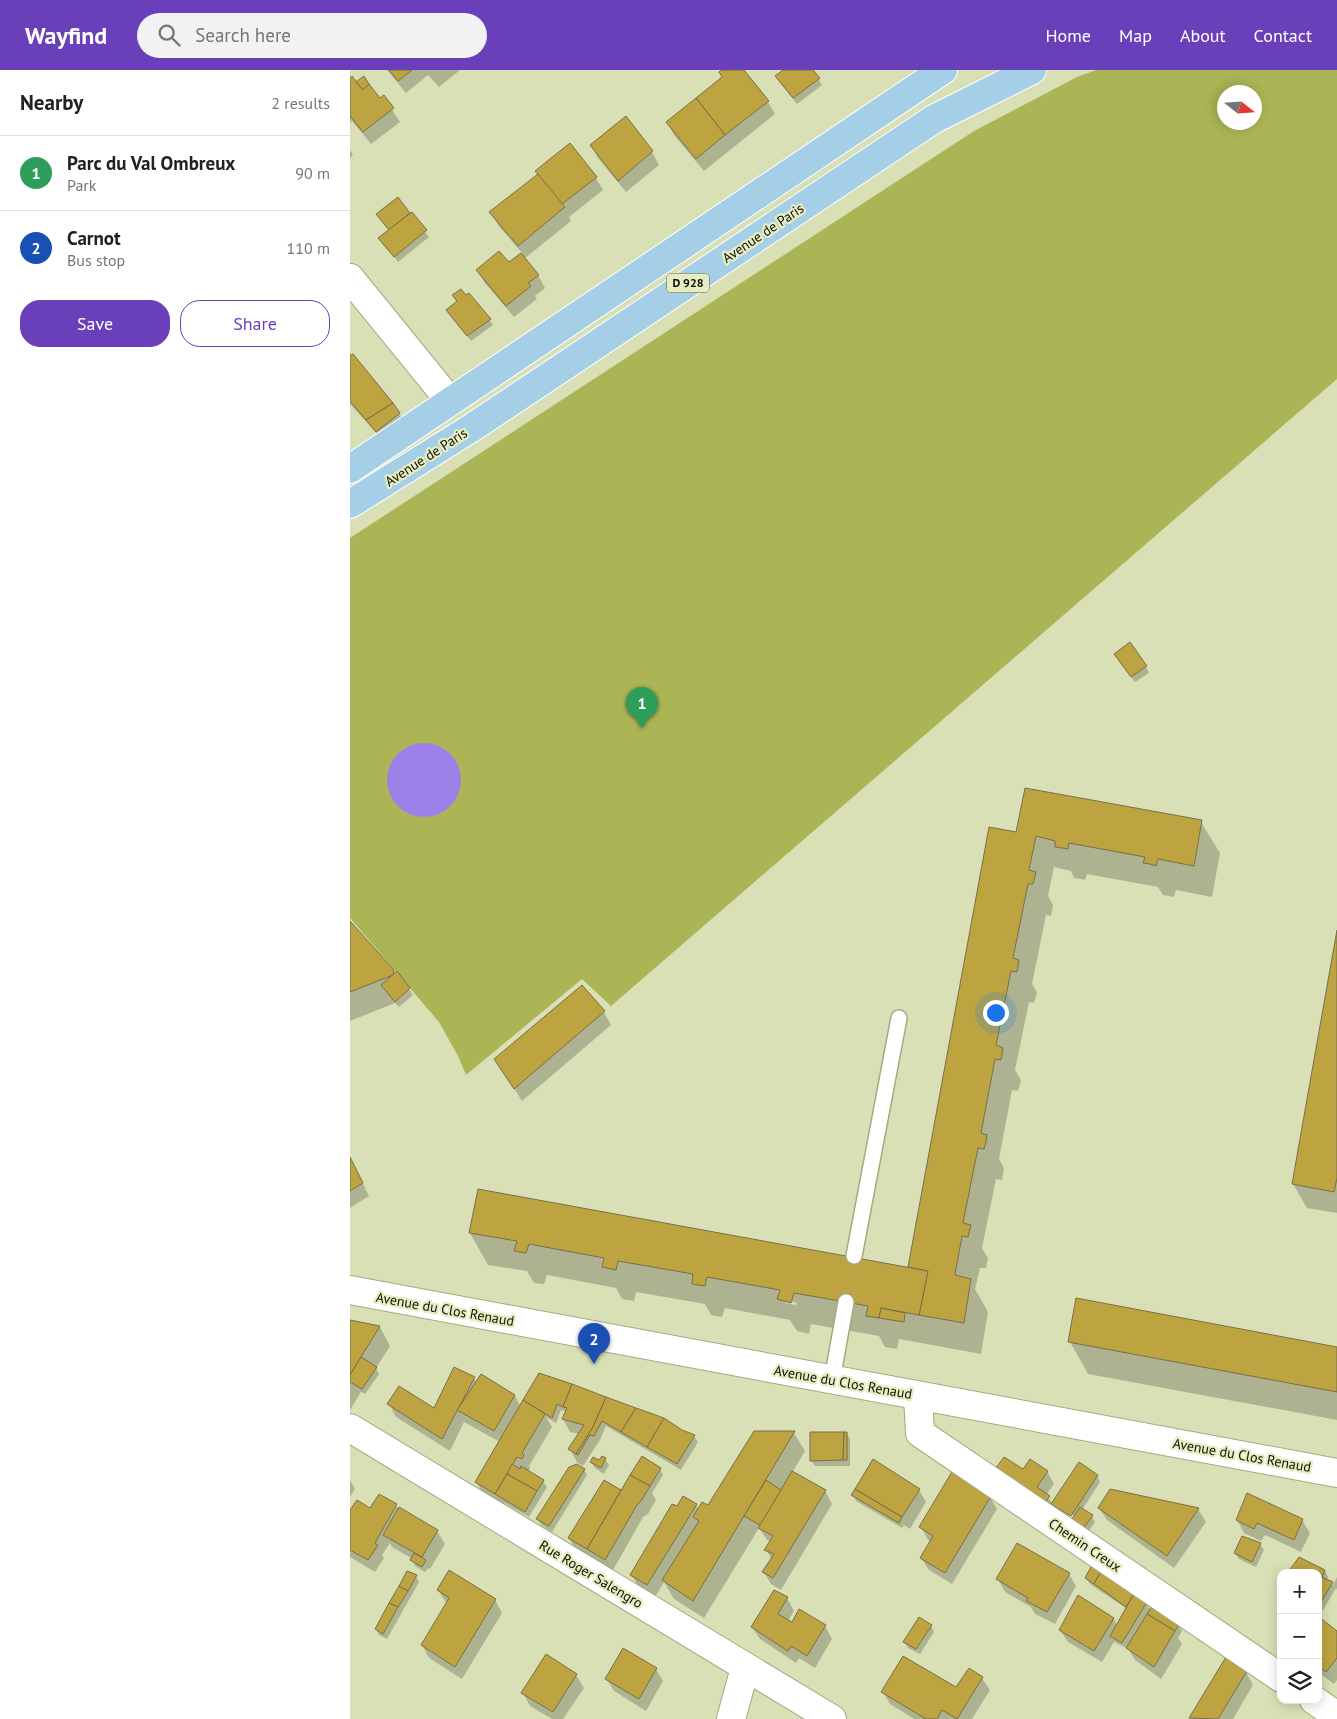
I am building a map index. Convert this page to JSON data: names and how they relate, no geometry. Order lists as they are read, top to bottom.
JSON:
{
  "streets": {
    "main road": ["Avenue de Paris", "D 928"],
    "street": ["Avenue du Clos Renaud", "Chemin Creux", "Rue Roger Salengro"]
  },
  "crossings": [
    ["Avenue du Clos Renaud", "Chemin Creux"]
  ],
  "north": "right",
  "page": {
    "header": "Wayfind",
    "search": "Search here",
    "nav": [
      "Home",
      "Map",
      "About",
      "Contact"
    ],
    "heading": ["Nearby", "2 results"],
    "list": [
      {
        "mark": "1",
        "name": "Parc du Val Ombreux",
        "note": "Park",
        "value": "90 m"
      },
      {
        "mark": "2",
        "name": "Carnot",
        "note": "Bus stop",
        "value": "110 m"
      }
    ],
    "buttons": ["Save", "Share"],
    "pins": ["1", "2"],
    "map_buttons": ["+", "−"]
  }
}
